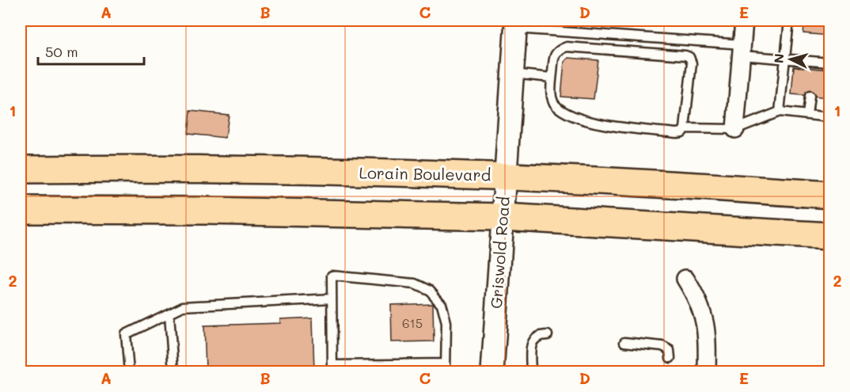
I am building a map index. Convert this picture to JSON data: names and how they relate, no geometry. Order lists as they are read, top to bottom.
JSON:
{
  "streets": {
    "highway": ["Lorain Boulevard"],
    "street": ["Griswold Road"]
  },
  "crossings": [
    ["Lorain Boulevard", "Griswold Road"]
  ],
  "house_numbers": ["615"],
  "scale_bar": "50 m",
  "north": "left",
  "grid": {
    "columns": [
      "A",
      "B",
      "C",
      "D",
      "E"
    ],
    "rows": ["1", "2"]
  }
}
